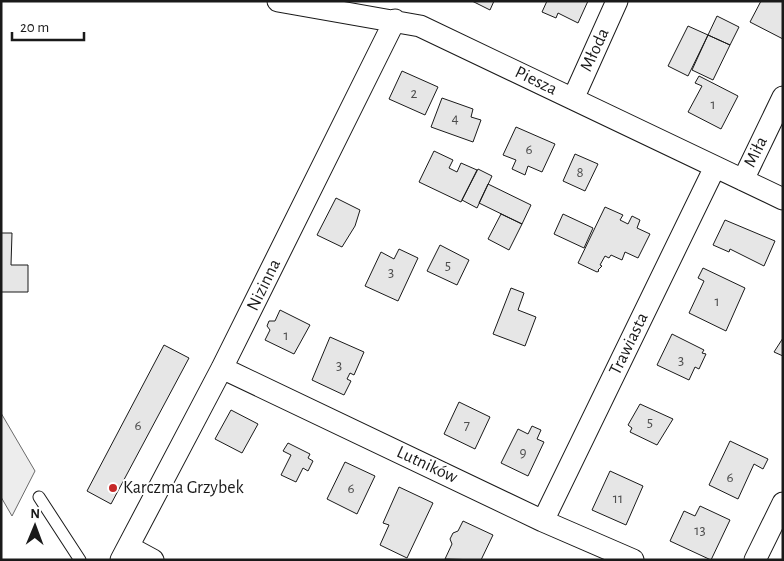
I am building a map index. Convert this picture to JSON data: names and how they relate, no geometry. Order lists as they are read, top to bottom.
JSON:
{
  "streets": {
    "street": [
      "Młoda",
      "Piesza",
      "Miła",
      "Nizinna",
      "Trawiasta",
      "Lutników"
    ]
  },
  "crossings": [
    ["Młoda", "Piesza"],
    ["Piesza", "Miła"],
    ["Piesza", "Nizinna"],
    ["Piesza", "Trawiasta"],
    ["Nizinna", "Lutników"],
    ["Trawiasta", "Lutników"]
  ],
  "places": ["Karczma Grzybek"],
  "house_numbers": [
    "2",
    "1",
    "4",
    "6",
    "8",
    "5",
    "3",
    "1",
    "1",
    "3",
    "3",
    "5",
    "6",
    "7",
    "9",
    "6",
    "6",
    "11",
    "13"
  ],
  "scale_bar": "20 m",
  "north": "top"
}
